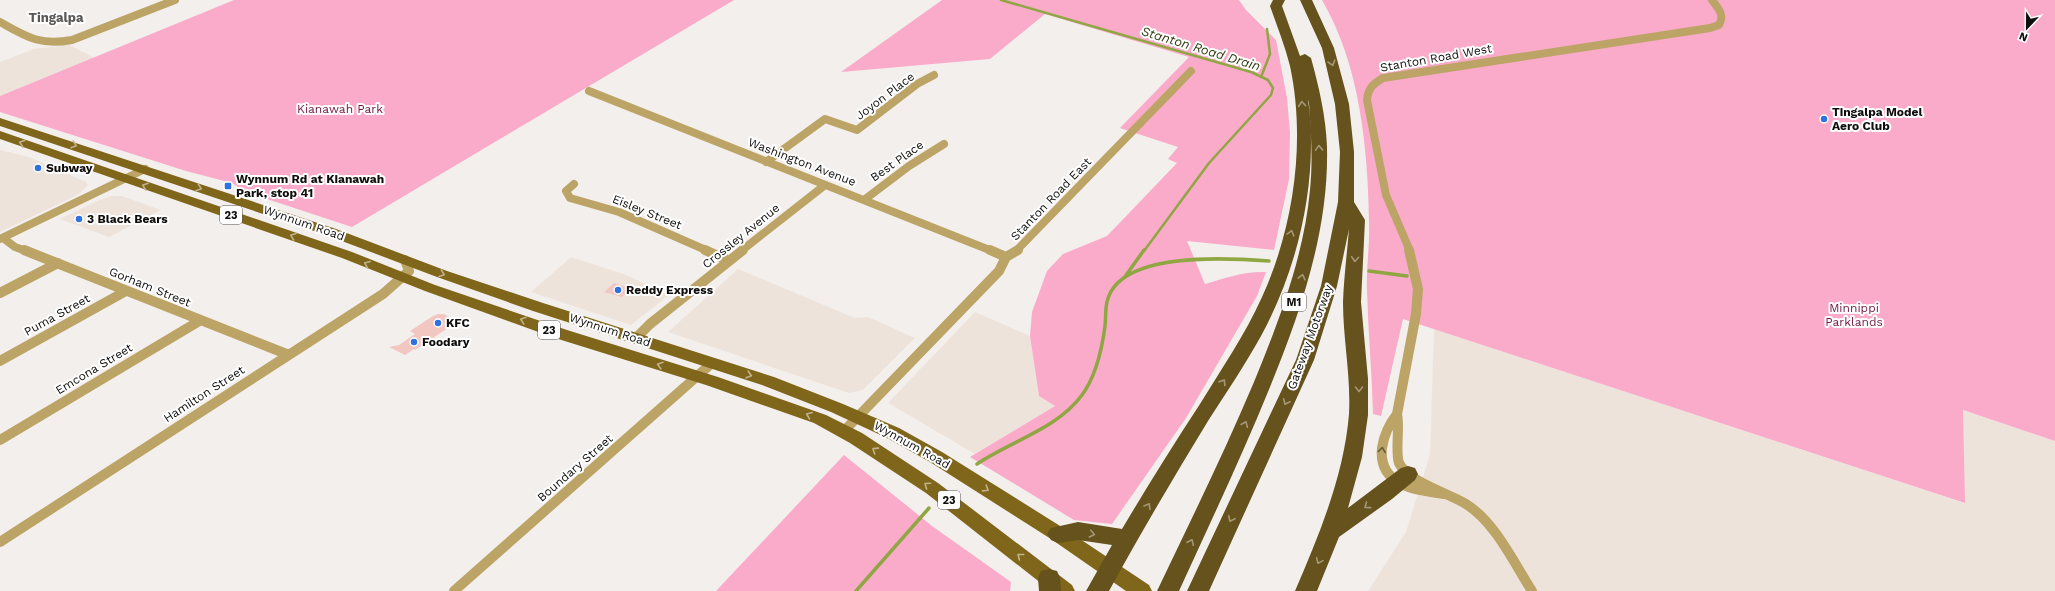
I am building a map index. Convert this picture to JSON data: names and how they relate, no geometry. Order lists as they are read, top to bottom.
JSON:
{
  "streets": {
    "highway": ["M1", "Gateway Motorway"],
    "main road": ["23", "Wynnum Road"],
    "street": [
      "Stanton Road West",
      "Joyon Place",
      "Best Place",
      "Washington Avenue",
      "Stanton Road East",
      "Eisley Street",
      "Crossley Avenue",
      "Gorham Street",
      "Puma Street",
      "Emcona Street",
      "Hamilton Street",
      "Boundary Street"
    ]
  },
  "crossings": [
    ["Joyon Place", "Washington Avenue"],
    ["Best Place", "Washington Avenue"],
    ["Washington Avenue", "Stanton Road East"],
    ["Washington Avenue", "Crossley Avenue"],
    ["Stanton Road East", "Wynnum Road"],
    ["Eisley Street", "Crossley Avenue"],
    ["Wynnum Road", "Crossley Avenue"],
    ["Wynnum Road", "Hamilton Street"],
    ["Wynnum Road", "Boundary Street"],
    ["Gorham Street", "Puma Street"],
    ["Gorham Street", "Emcona Street"],
    ["Gorham Street", "Hamilton Street"]
  ],
  "districts": ["Tingalpa"],
  "water": ["Stanton Road Drain"],
  "parks": ["Kianawah Park", "Minnippi Parklands"],
  "places": {
    "other": [
      "Tingalpa Model Aero Club",
      "Subway",
      "3 Black Bears",
      "Reddy Express",
      "KFC",
      "Foodary"
    ],
    "transit": ["Wynnum Rd at Kianawah Park, stop 41"]
  },
  "north": "bottom"
}
